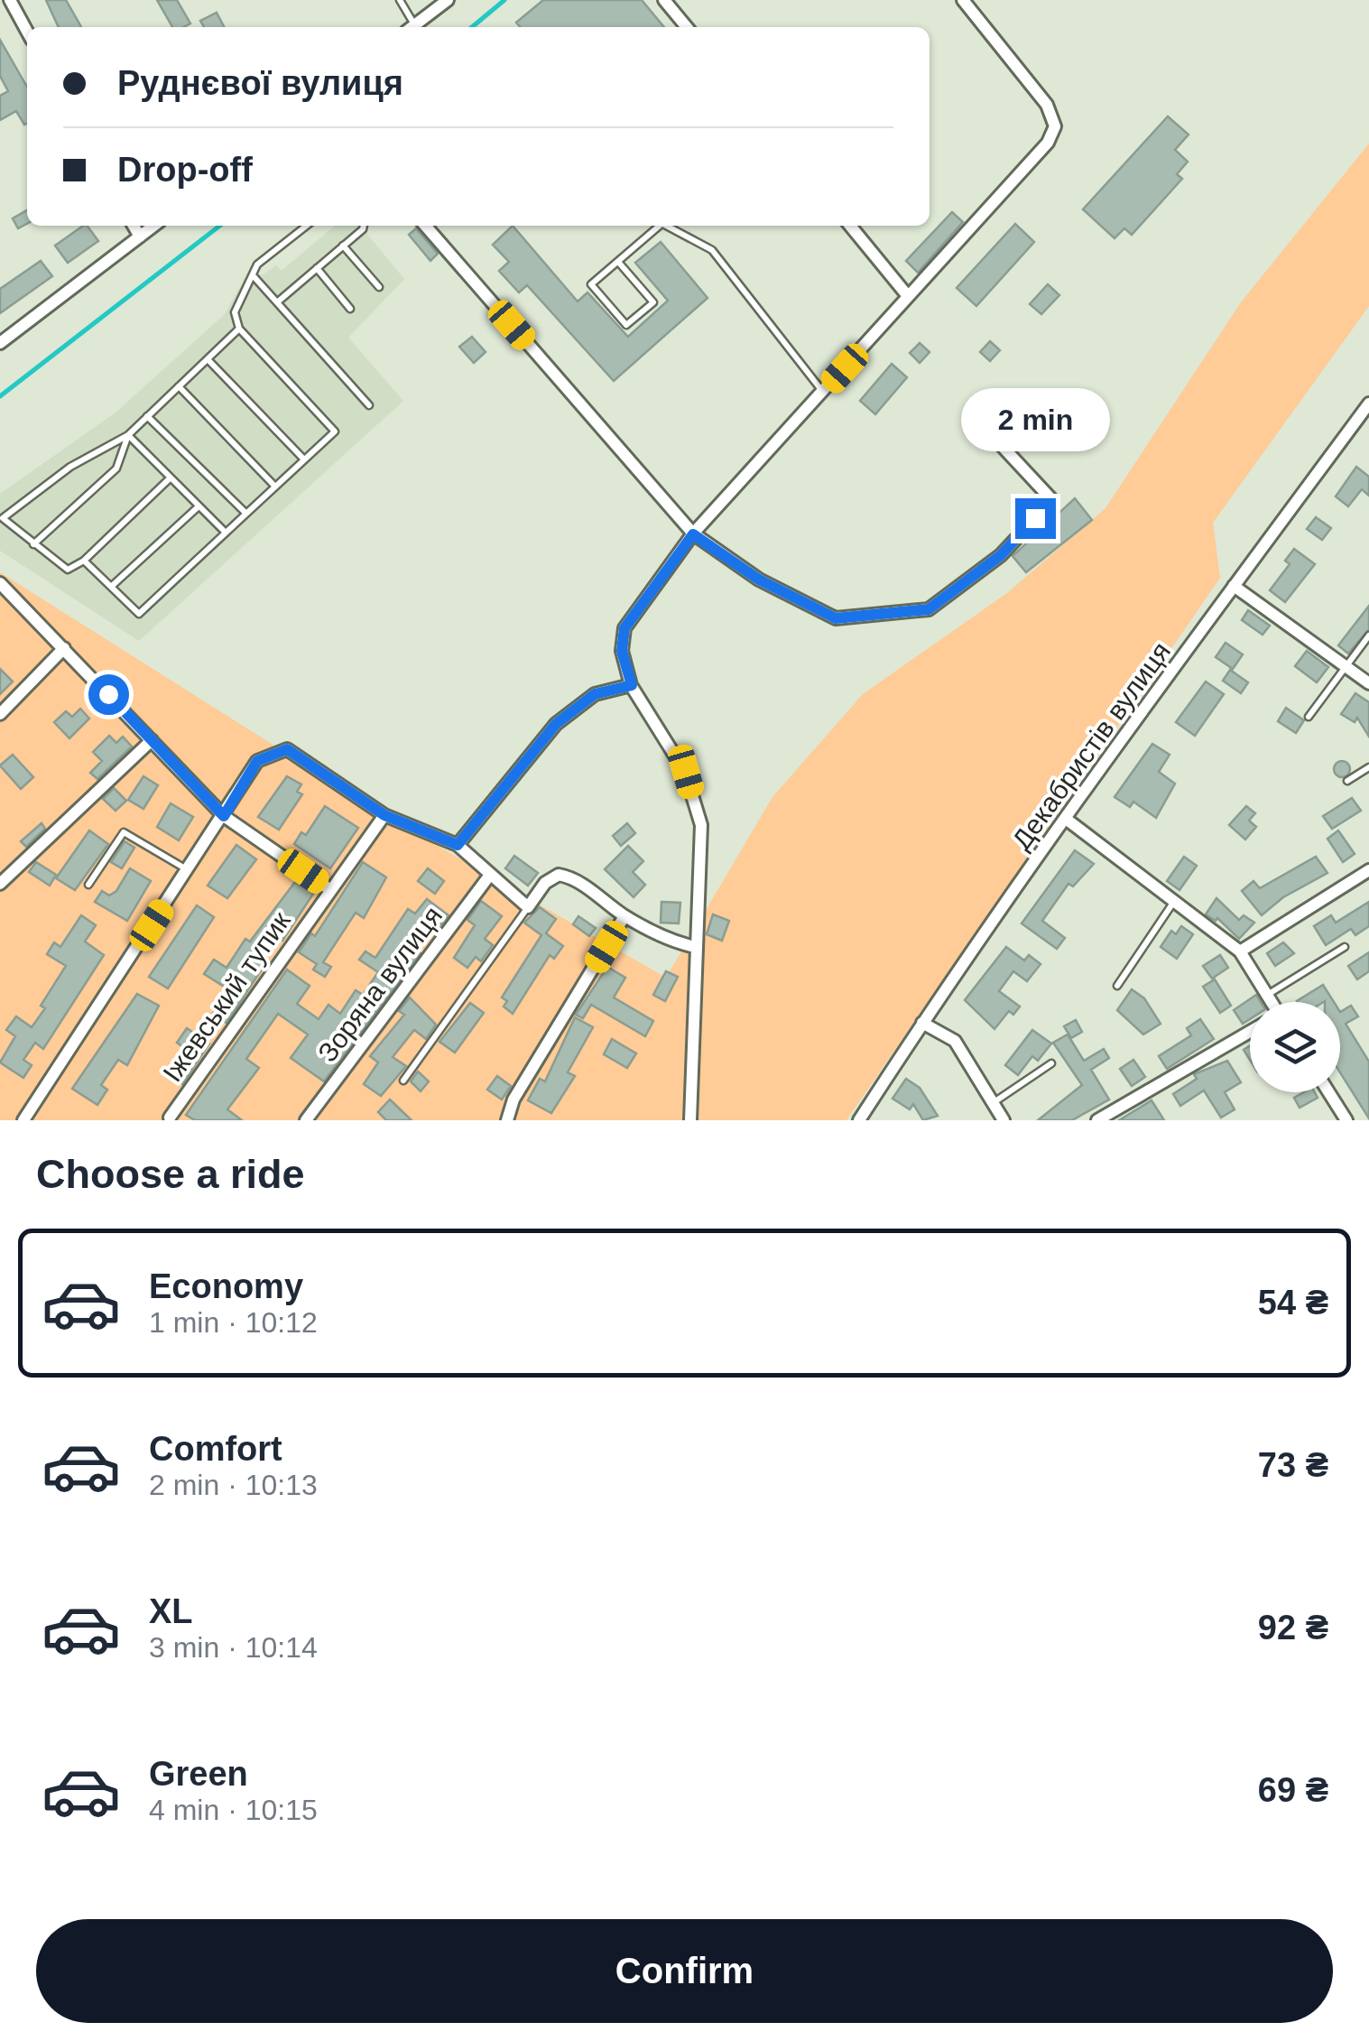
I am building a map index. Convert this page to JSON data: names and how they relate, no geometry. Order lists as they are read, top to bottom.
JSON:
{
  "streets": {
    "street": ["Декабристів вулиця", "Зоряна вулиця", "Іжевський тупик"]
  },
  "page": {
    "banner": ["Руднєвої вулиця", "Drop-off"],
    "bubble": "2 min",
    "heading": "Choose a ride",
    "list": [
      {
        "name": "Economy",
        "note": "1 min · 10:12",
        "value": "54 ₴"
      },
      {
        "name": "Comfort",
        "note": "2 min · 10:13",
        "value": "73 ₴"
      },
      {
        "name": "XL",
        "note": "3 min · 10:14",
        "value": "92 ₴"
      },
      {
        "name": "Green",
        "note": "4 min · 10:15",
        "value": "69 ₴"
      }
    ],
    "buttons": "Confirm"
  }
}
